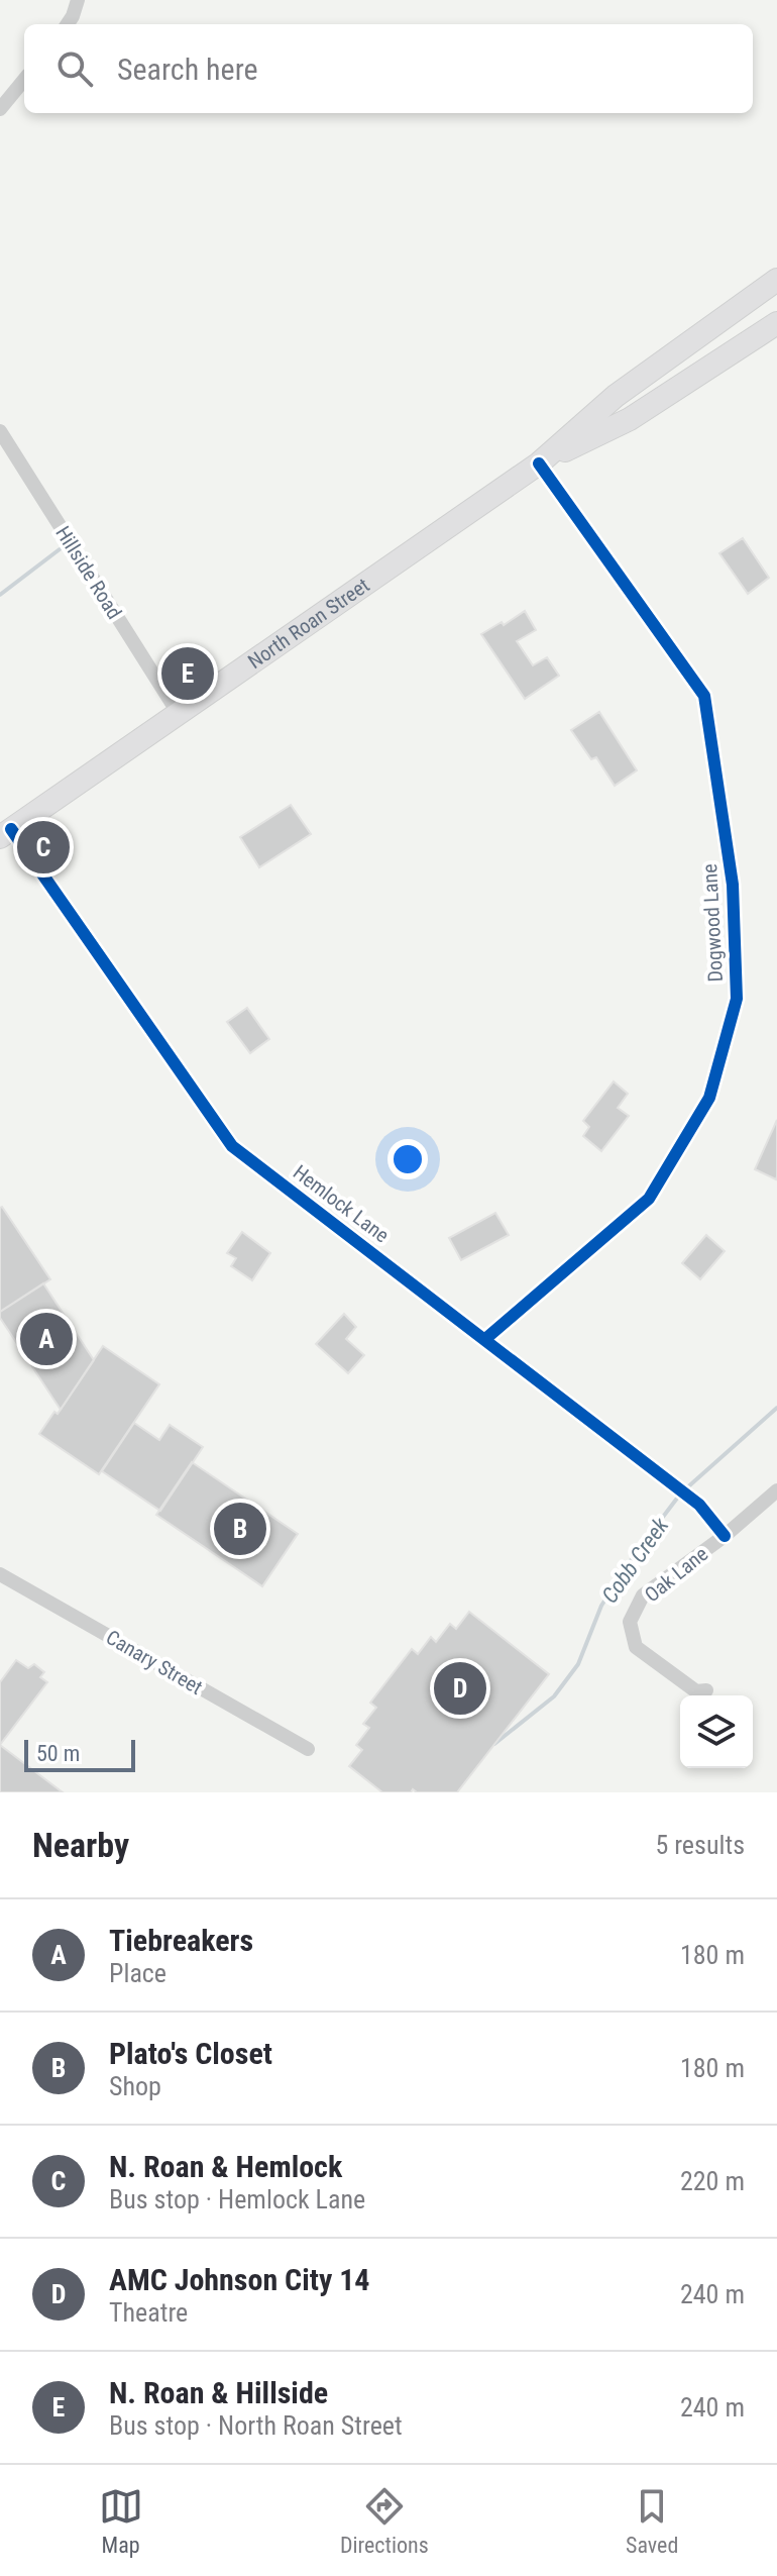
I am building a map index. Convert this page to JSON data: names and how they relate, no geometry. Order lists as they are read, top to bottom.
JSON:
{
  "streets": {
    "main road": ["North Roan Street"],
    "street": [
      "Hillside Road",
      "Dogwood Lane",
      "Hemlock Lane",
      "Oak Lane",
      "Canary Street"
    ]
  },
  "crossings": [
    ["Hillside Road", "North Roan Street"],
    ["North Roan Street", "Dogwood Lane"],
    ["North Roan Street", "Hemlock Lane"],
    ["Dogwood Lane", "Hemlock Lane"],
    ["Hemlock Lane", "Oak Lane"]
  ],
  "water": ["Cobb Creek"],
  "scale_bar": "50 m",
  "page": {
    "search": "Search here",
    "pins": [
      "E",
      "C",
      "A",
      "B",
      "D"
    ],
    "scale": "50 m",
    "heading": ["Nearby", "5 results"],
    "list": [
      {
        "mark": "A",
        "name": "Tiebreakers",
        "note": "Place",
        "value": "180 m"
      },
      {
        "mark": "B",
        "name": "Plato's Closet",
        "note": "Shop",
        "value": "180 m"
      },
      {
        "mark": "C",
        "name": "N. Roan & Hemlock",
        "note": "Bus stop · Hemlock Lane",
        "value": "220 m"
      },
      {
        "mark": "D",
        "name": "AMC Johnson City 14",
        "note": "Theatre",
        "value": "240 m"
      },
      {
        "mark": "E",
        "name": "N. Roan & Hillside",
        "note": "Bus stop · North Roan Street",
        "value": "240 m"
      }
    ],
    "nav": ["Map", "Directions", "Saved"]
  }
}
